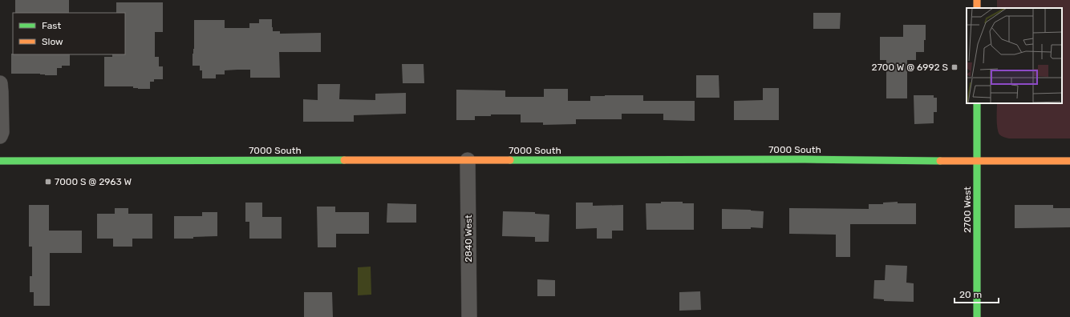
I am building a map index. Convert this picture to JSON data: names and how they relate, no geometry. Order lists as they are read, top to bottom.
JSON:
{
  "streets": {
    "main road": ["7000 South", "2700 West"],
    "street": ["2840 West"]
  },
  "crossings": [
    ["7000 South", "2700 West"],
    ["7000 South", "2840 West"]
  ],
  "places": {
    "transit": ["2700 W @ 6992 S", "7000 S @ 2963 W"]
  },
  "legend": ["Fast", "Slow"],
  "scale_bar": "20 m"
}
